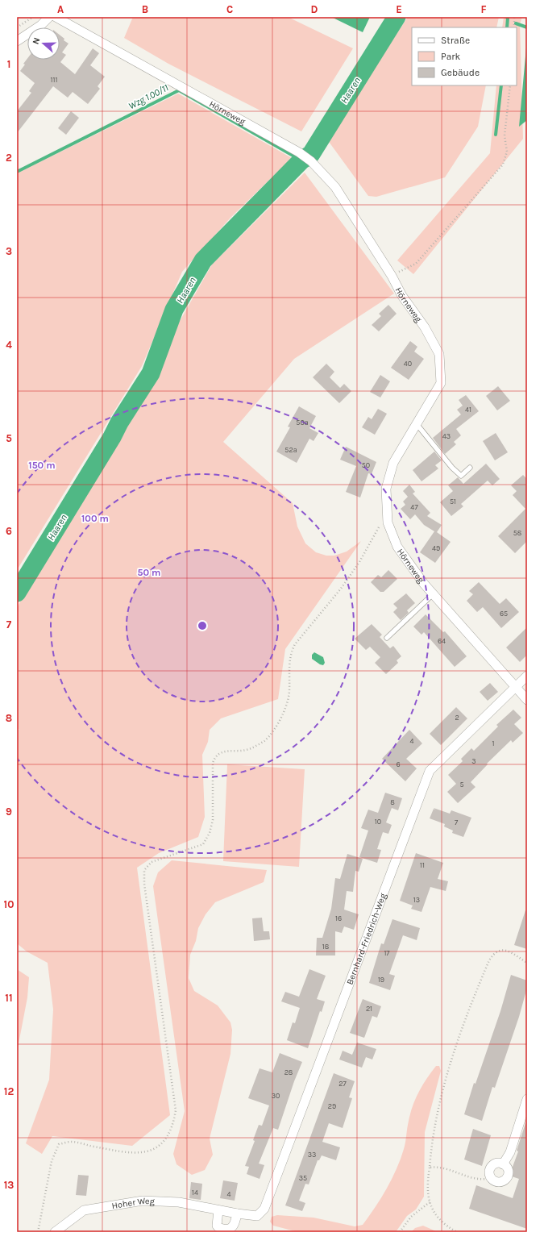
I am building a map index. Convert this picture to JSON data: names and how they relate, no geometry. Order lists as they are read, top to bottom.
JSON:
{
  "streets": {
    "street": ["Hörneweg", "Bernhard-Friedrich-Weg", "Hoher Weg"]
  },
  "crossings": [
    ["Hörneweg", "Bernhard-Friedrich-Weg"],
    ["Bernhard-Friedrich-Weg", "Hoher Weg"]
  ],
  "water": ["Haaren", "Wzg 1.00/11"],
  "house_numbers": [
    "111",
    "40",
    "41",
    "50a",
    "43",
    "52a",
    "50",
    "51",
    "47",
    "58",
    "49",
    "65",
    "64",
    "2",
    "4",
    "1",
    "3",
    "6",
    "5",
    "8",
    "10",
    "7",
    "11",
    "13",
    "16",
    "18",
    "17",
    "19",
    "21",
    "28",
    "27",
    "30",
    "29",
    "33",
    "35",
    "14",
    "4"
  ],
  "legend": ["Straße", "Park", "Gebäude"],
  "north": "left",
  "grid": {
    "columns": [
      "A",
      "B",
      "C",
      "D",
      "E",
      "F"
    ],
    "rows": [
      "1",
      "2",
      "3",
      "4",
      "5",
      "6",
      "7",
      "8",
      "9",
      "10",
      "11",
      "12",
      "13"
    ]
  },
  "rings": ["150 m", "100 m", "50 m"]
}
